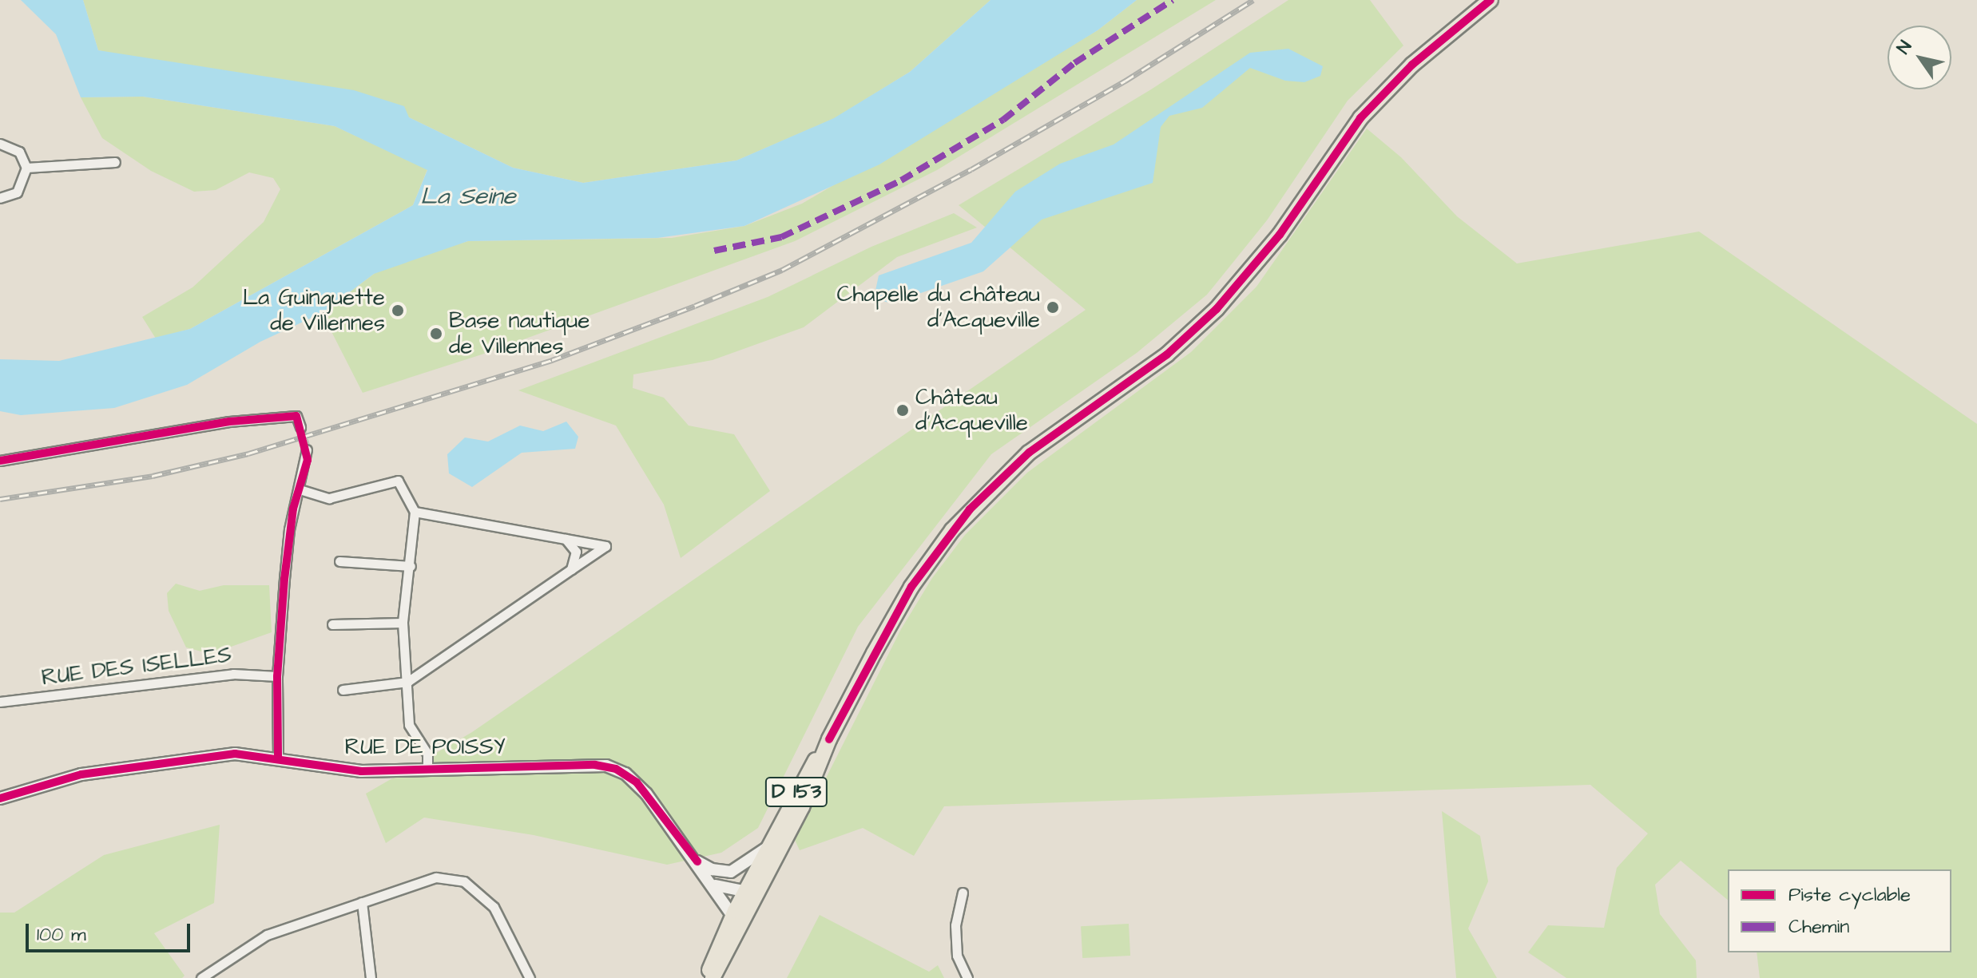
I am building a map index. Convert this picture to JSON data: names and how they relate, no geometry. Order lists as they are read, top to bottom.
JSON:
{
  "streets": {
    "main road": ["D 153"],
    "street": ["RUE DES ISELLES", "RUE DE POISSY"]
  },
  "crossings": [
    ["RUE DE POISSY", "D 153"]
  ],
  "water": ["La Seine"],
  "places": [
    "Chapelle du château d'Acqueville",
    "La Guinguette de Villennes",
    "Base nautique de Villennes",
    "Château d'Acqueville"
  ],
  "legend": ["Piste cyclable", "Chemin"],
  "scale_bar": "100 m",
  "north": "top left"
}
